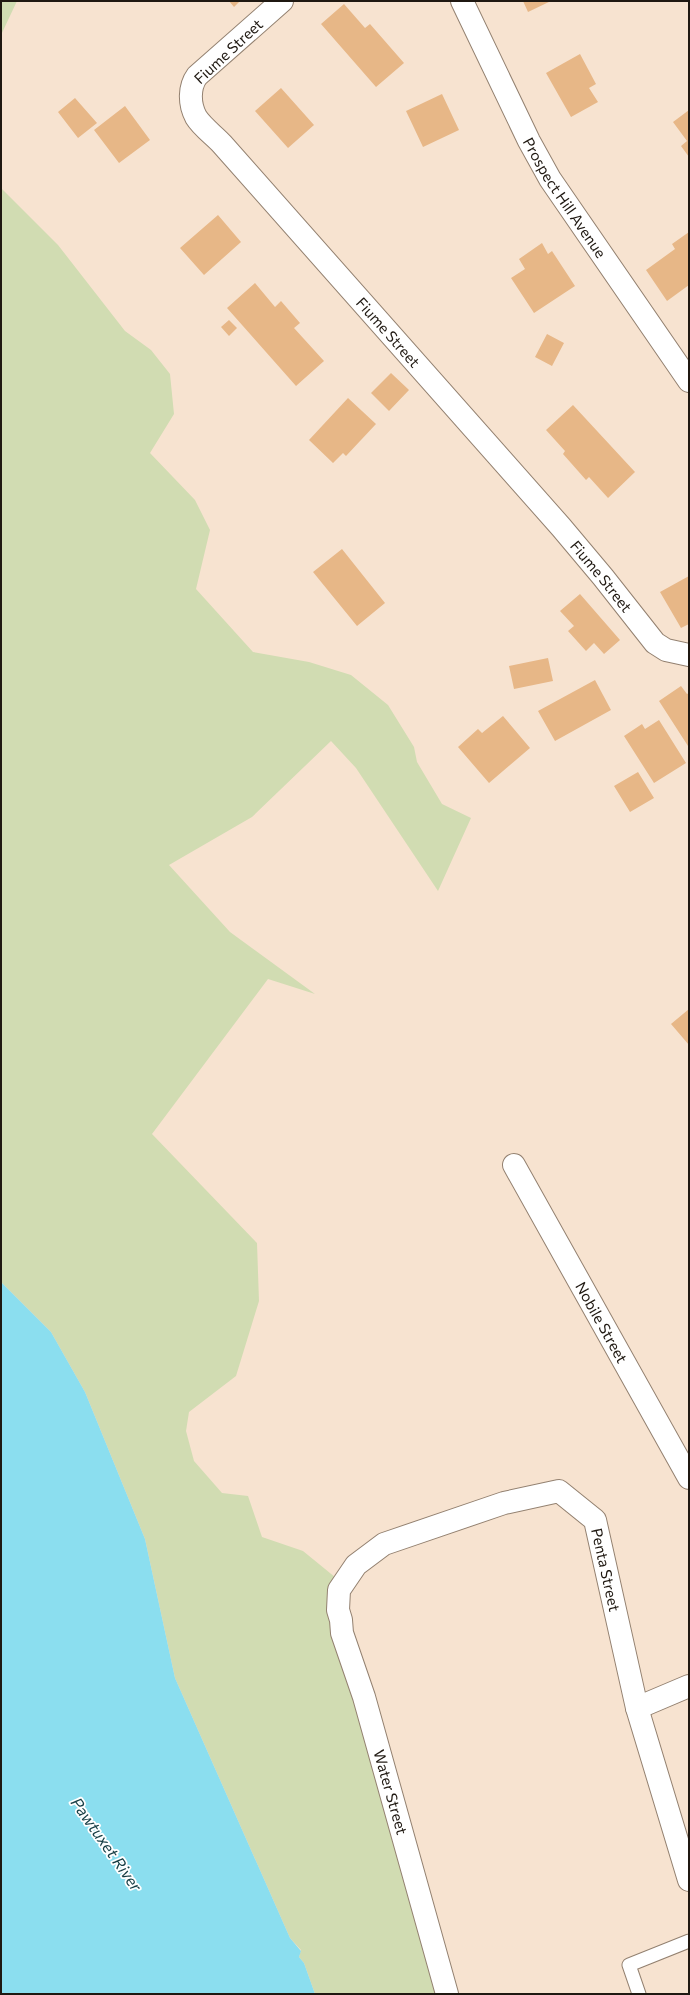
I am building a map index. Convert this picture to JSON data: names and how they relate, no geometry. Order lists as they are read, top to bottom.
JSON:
{
  "streets": {
    "street": [
      "Fiume Street",
      "Prospect Hill Avenue",
      "Nobile Street",
      "Penta Street",
      "Water Street"
    ]
  },
  "crossings": [
    ["Penta Street", "Water Street"]
  ],
  "water": ["Pawtuxet River"]
}
